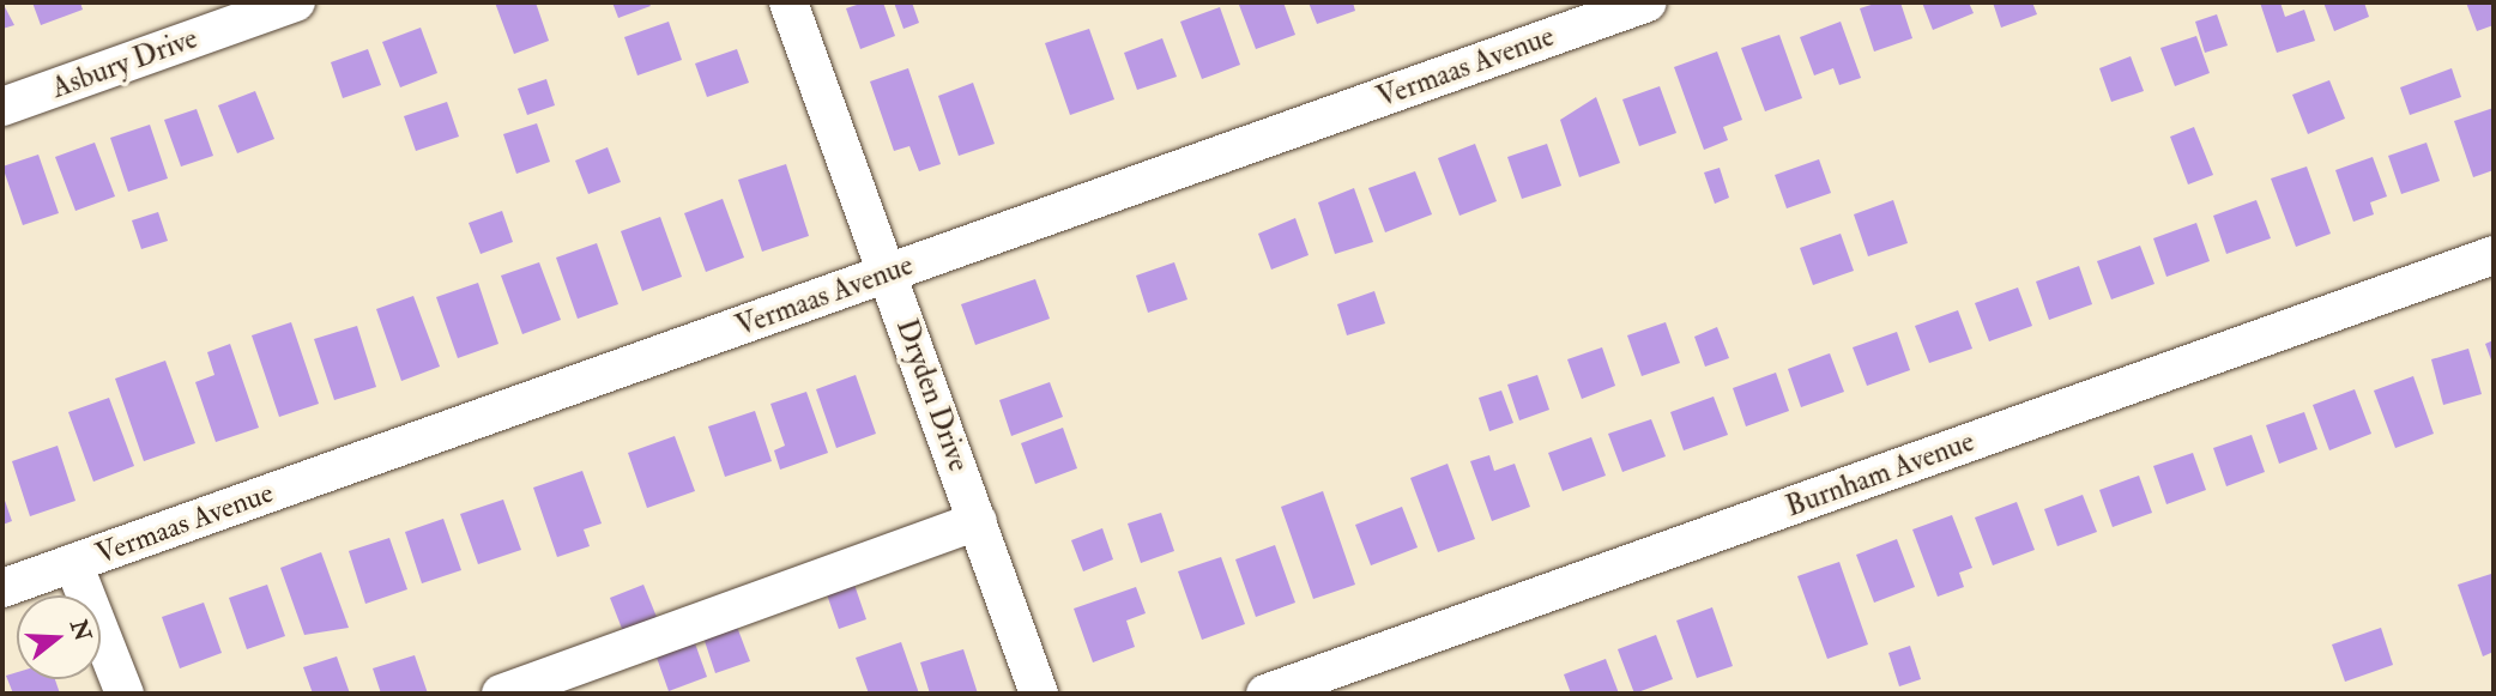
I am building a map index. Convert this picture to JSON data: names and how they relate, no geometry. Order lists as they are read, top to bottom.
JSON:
{
  "streets": {
    "street": [
      "Asbury Drive",
      "Vermaas Avenue",
      "Dryden Drive",
      "Burnham Avenue"
    ]
  },
  "crossings": [
    ["Vermaas Avenue", "Dryden Drive"]
  ],
  "north": "right"
}
